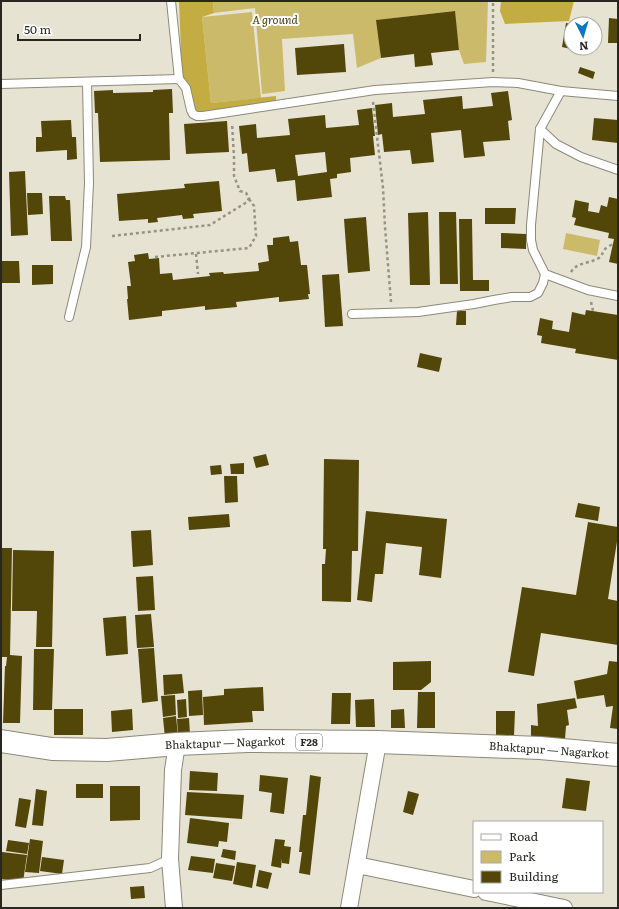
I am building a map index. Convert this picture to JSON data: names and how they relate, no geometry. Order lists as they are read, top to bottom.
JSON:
{
  "streets": {
    "main road": ["F28", "Bhaktapur — Nagarkot"]
  },
  "parks": ["A ground"],
  "legend": ["Road", "Park", "Building"],
  "scale_bar": "50 m",
  "north": "bottom"
}
